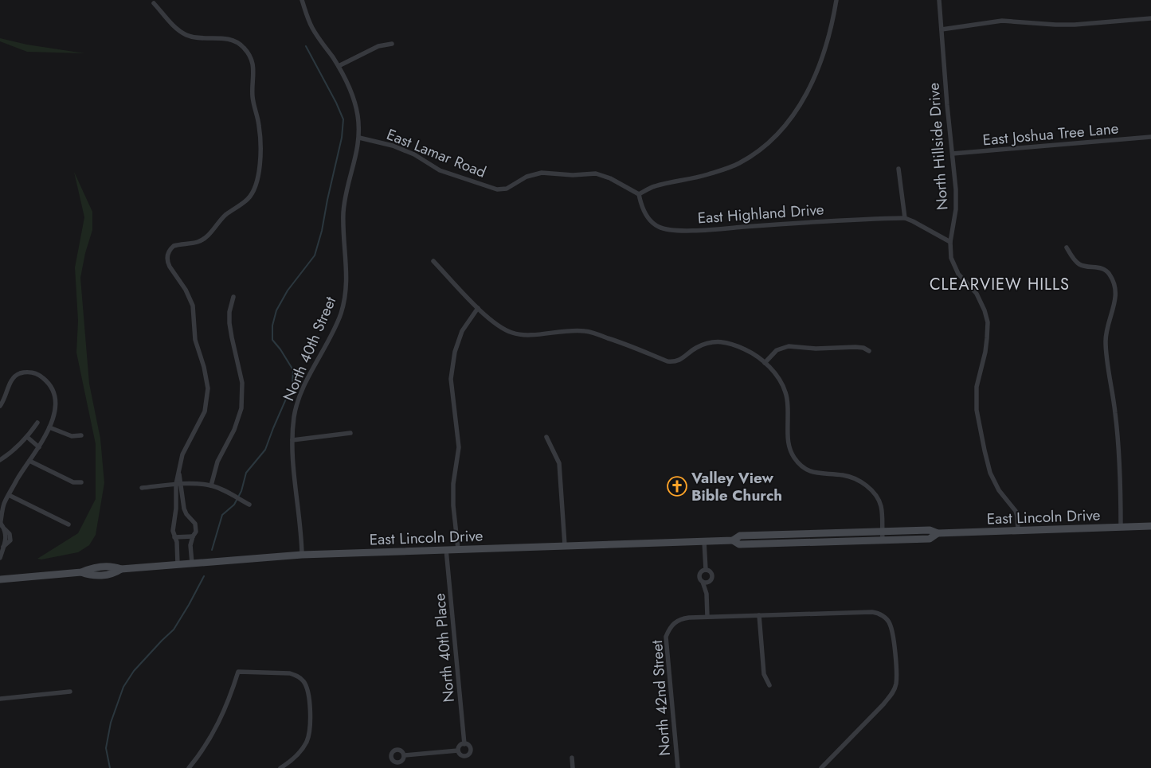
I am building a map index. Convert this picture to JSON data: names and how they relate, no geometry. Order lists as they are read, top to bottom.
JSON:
{
  "streets": {
    "main road": ["East Lincoln Drive"],
    "street": [
      "East Joshua Tree Lane",
      "North Hillside Drive",
      "East Lamar Road",
      "East Highland Drive",
      "North 40th Street",
      "North 40th Place",
      "North 42nd Street"
    ]
  },
  "crossings": [
    ["East Joshua Tree Lane", "North Hillside Drive"],
    ["North Hillside Drive", "East Lincoln Drive"],
    ["East Lamar Road", "East Highland Drive"],
    ["East Lamar Road", "North 40th Street"],
    ["North 40th Street", "East Lincoln Drive"],
    ["East Lincoln Drive", "North 40th Place"]
  ],
  "districts": ["CLEARVIEW HILLS"],
  "places": {
    "church": ["Valley View Bible Church"]
  }
}
